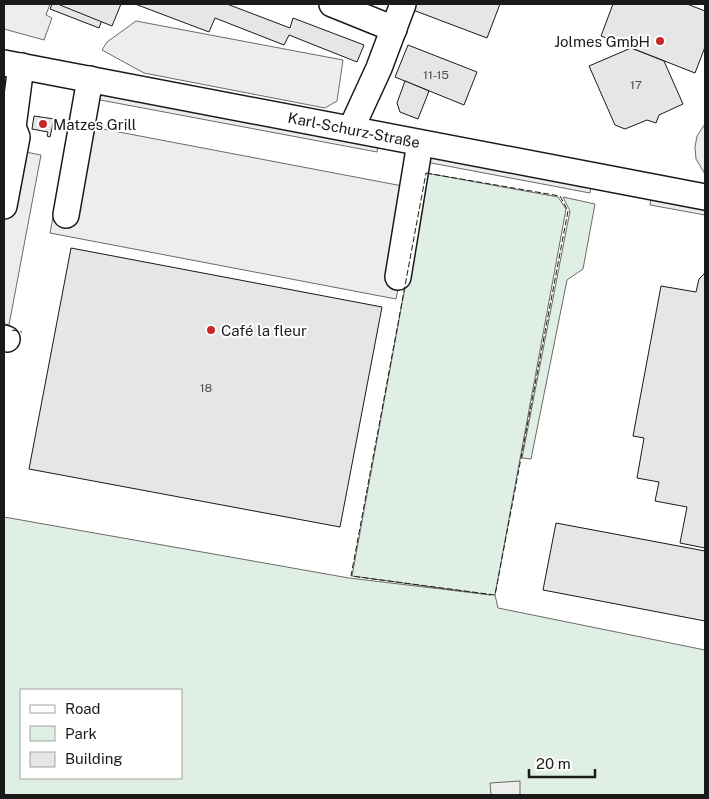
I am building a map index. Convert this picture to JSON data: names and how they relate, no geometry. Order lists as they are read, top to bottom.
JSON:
{
  "streets": {
    "street": ["Karl-Schurz-Straße"]
  },
  "places": ["Jolmes GmbH", "Matzes Grill", "Café la fleur"],
  "house_numbers": ["11-15", "17", "18"],
  "legend": ["Road", "Park", "Building"],
  "scale_bar": "20 m"
}
